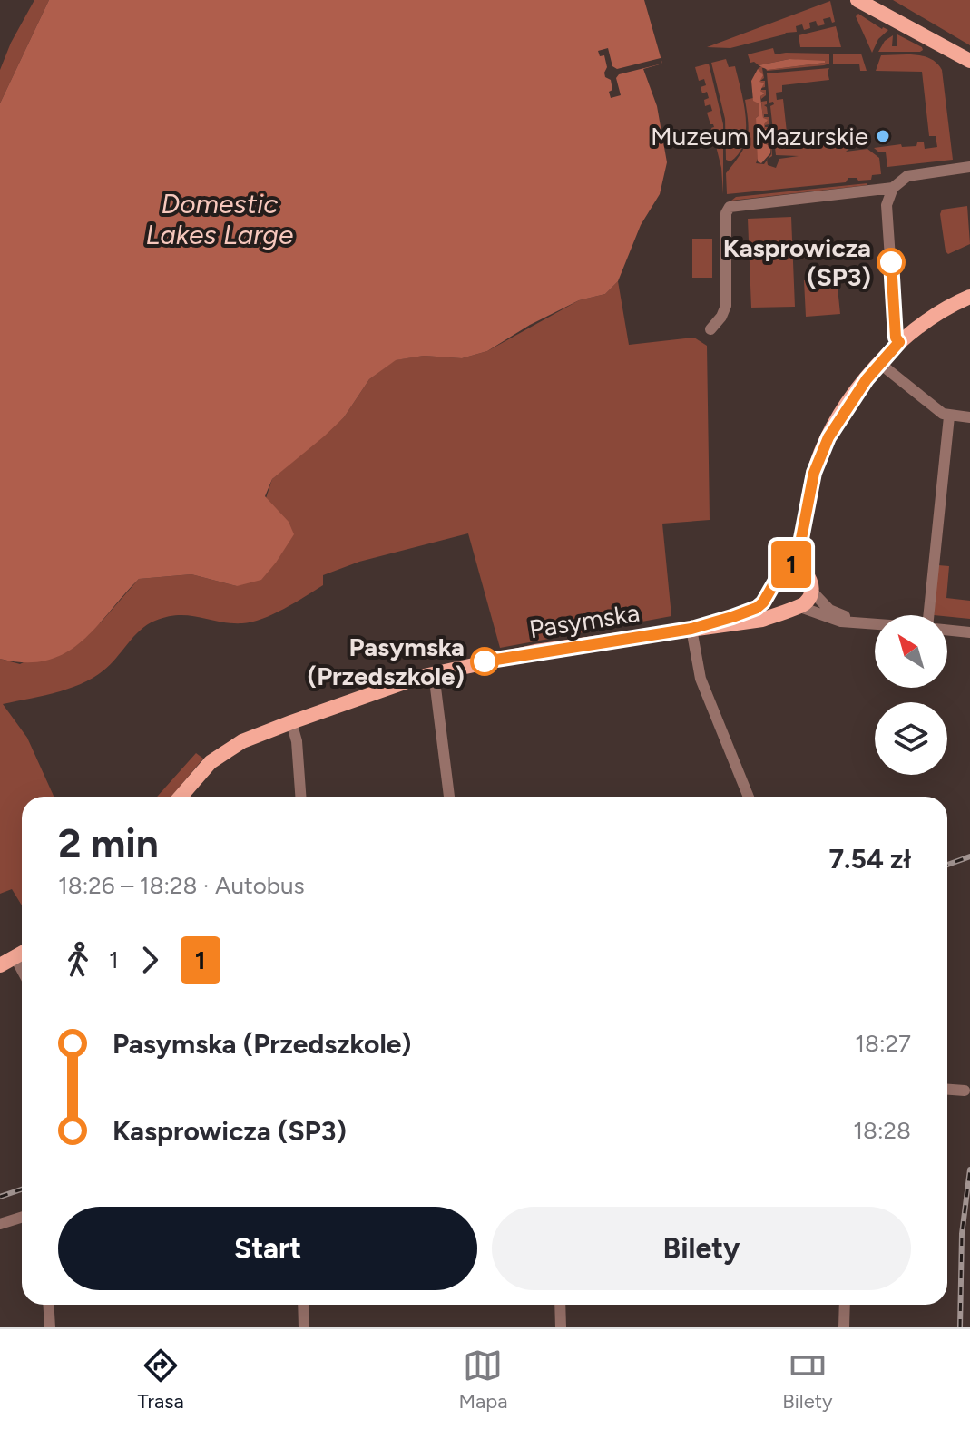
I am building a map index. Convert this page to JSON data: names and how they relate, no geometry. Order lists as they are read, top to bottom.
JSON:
{
  "streets": {
    "main road": ["Pasymska"]
  },
  "water": ["Domestic Lakes Large"],
  "places": ["Muzeum Mazurskie", "Kasprowicza (SP3)", "Pasymska (Przedszkole)"],
  "lines": ["bus line 1"],
  "north": "top left",
  "page": {
    "on_map": "1",
    "heading": ["2 min", "18:26 – 18:28 · Autobus", "7.54 zł"],
    "legs": ["1", "1"],
    "list": [
      {
        "name": "Pasymska (Przedszkole)",
        "value": "18:27"
      },
      {
        "name": "Kasprowicza (SP3)",
        "value": "18:28"
      }
    ],
    "buttons": ["Start", "Bilety"],
    "tabs": ["Trasa", "Mapa", "Bilety"]
  }
}
